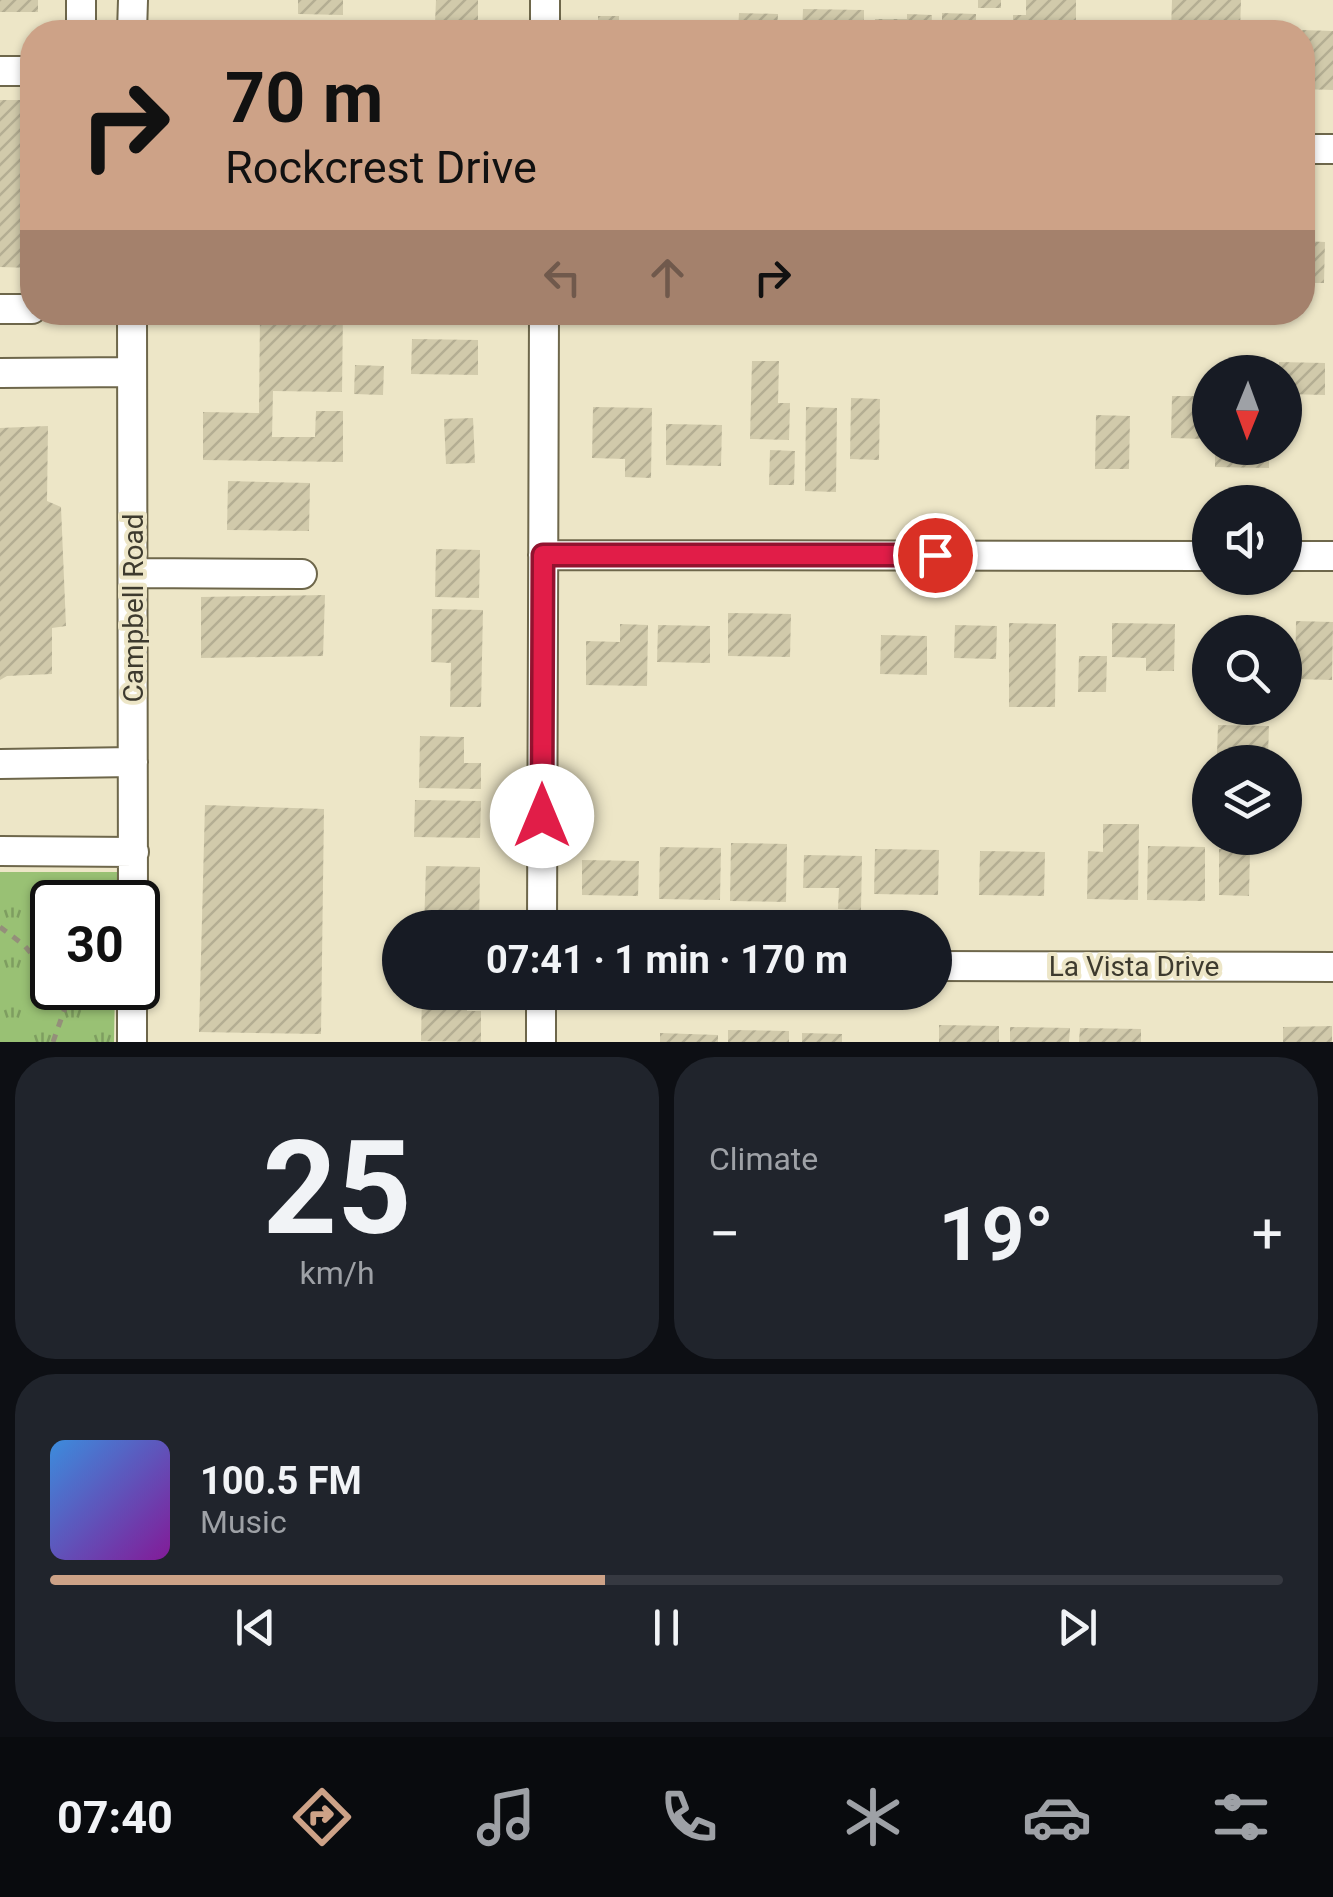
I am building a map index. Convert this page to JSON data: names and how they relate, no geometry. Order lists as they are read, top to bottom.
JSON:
{
  "streets": {
    "street": ["Campbell Road", "La Vista Drive"]
  },
  "north": "bottom",
  "page": {
    "turn": ["70 m", "Rockcrest Drive"],
    "limit": "30",
    "trip": "07:41 · 1 min · 170 m",
    "tile": [
      ["25", "km/h"],
      "Climate"
    ],
    "heat": ["−", "19°", "+"],
    "song": ["100.5 FM", "Music"],
    "tabs": "07:40"
  }
}
